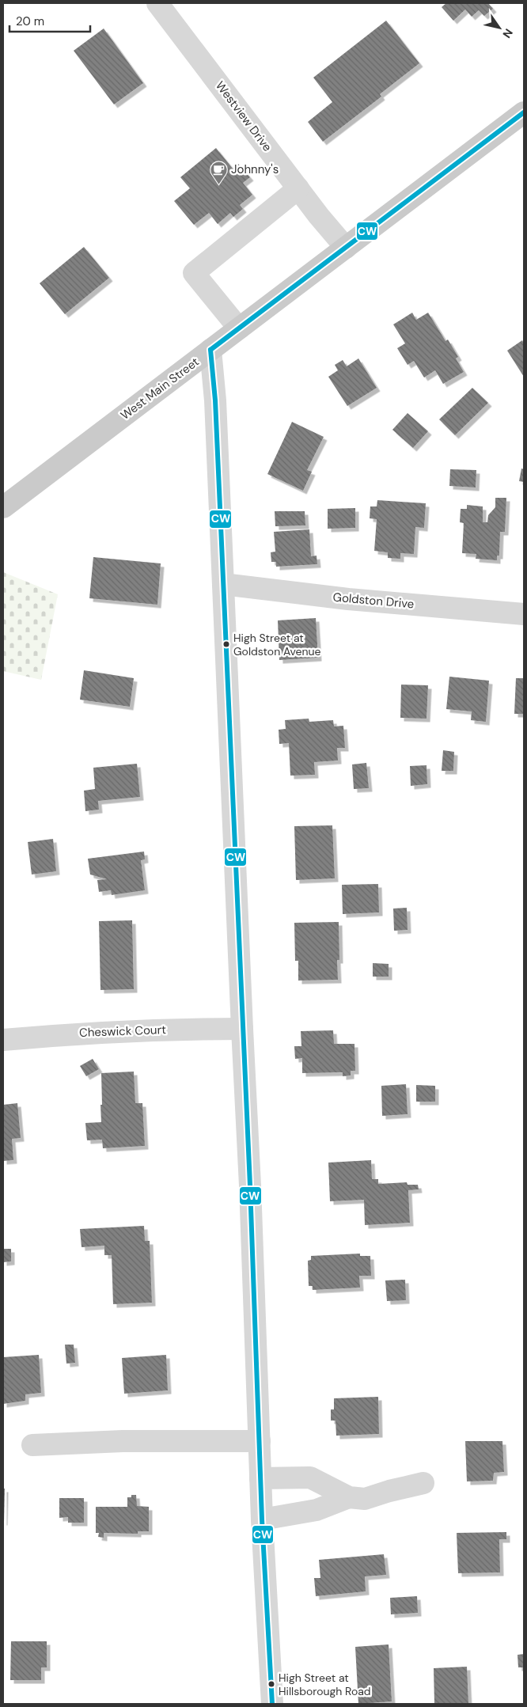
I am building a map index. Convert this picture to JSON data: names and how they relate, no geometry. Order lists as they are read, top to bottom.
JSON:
{
  "streets": {
    "main road": ["West Main Street"],
    "street": ["Westview Drive", "Goldston Drive", "Cheswick Court"]
  },
  "crossings": [
    ["Westview Drive", "West Main Street"]
  ],
  "places": {
    "cafe": ["Johnny's"],
    "other": ["High Street at Goldston Avenue", "High Street at Hillsborough Road"]
  },
  "lines": ["transit line CW"],
  "scale_bar": "20 m",
  "north": "bottom right"
}
